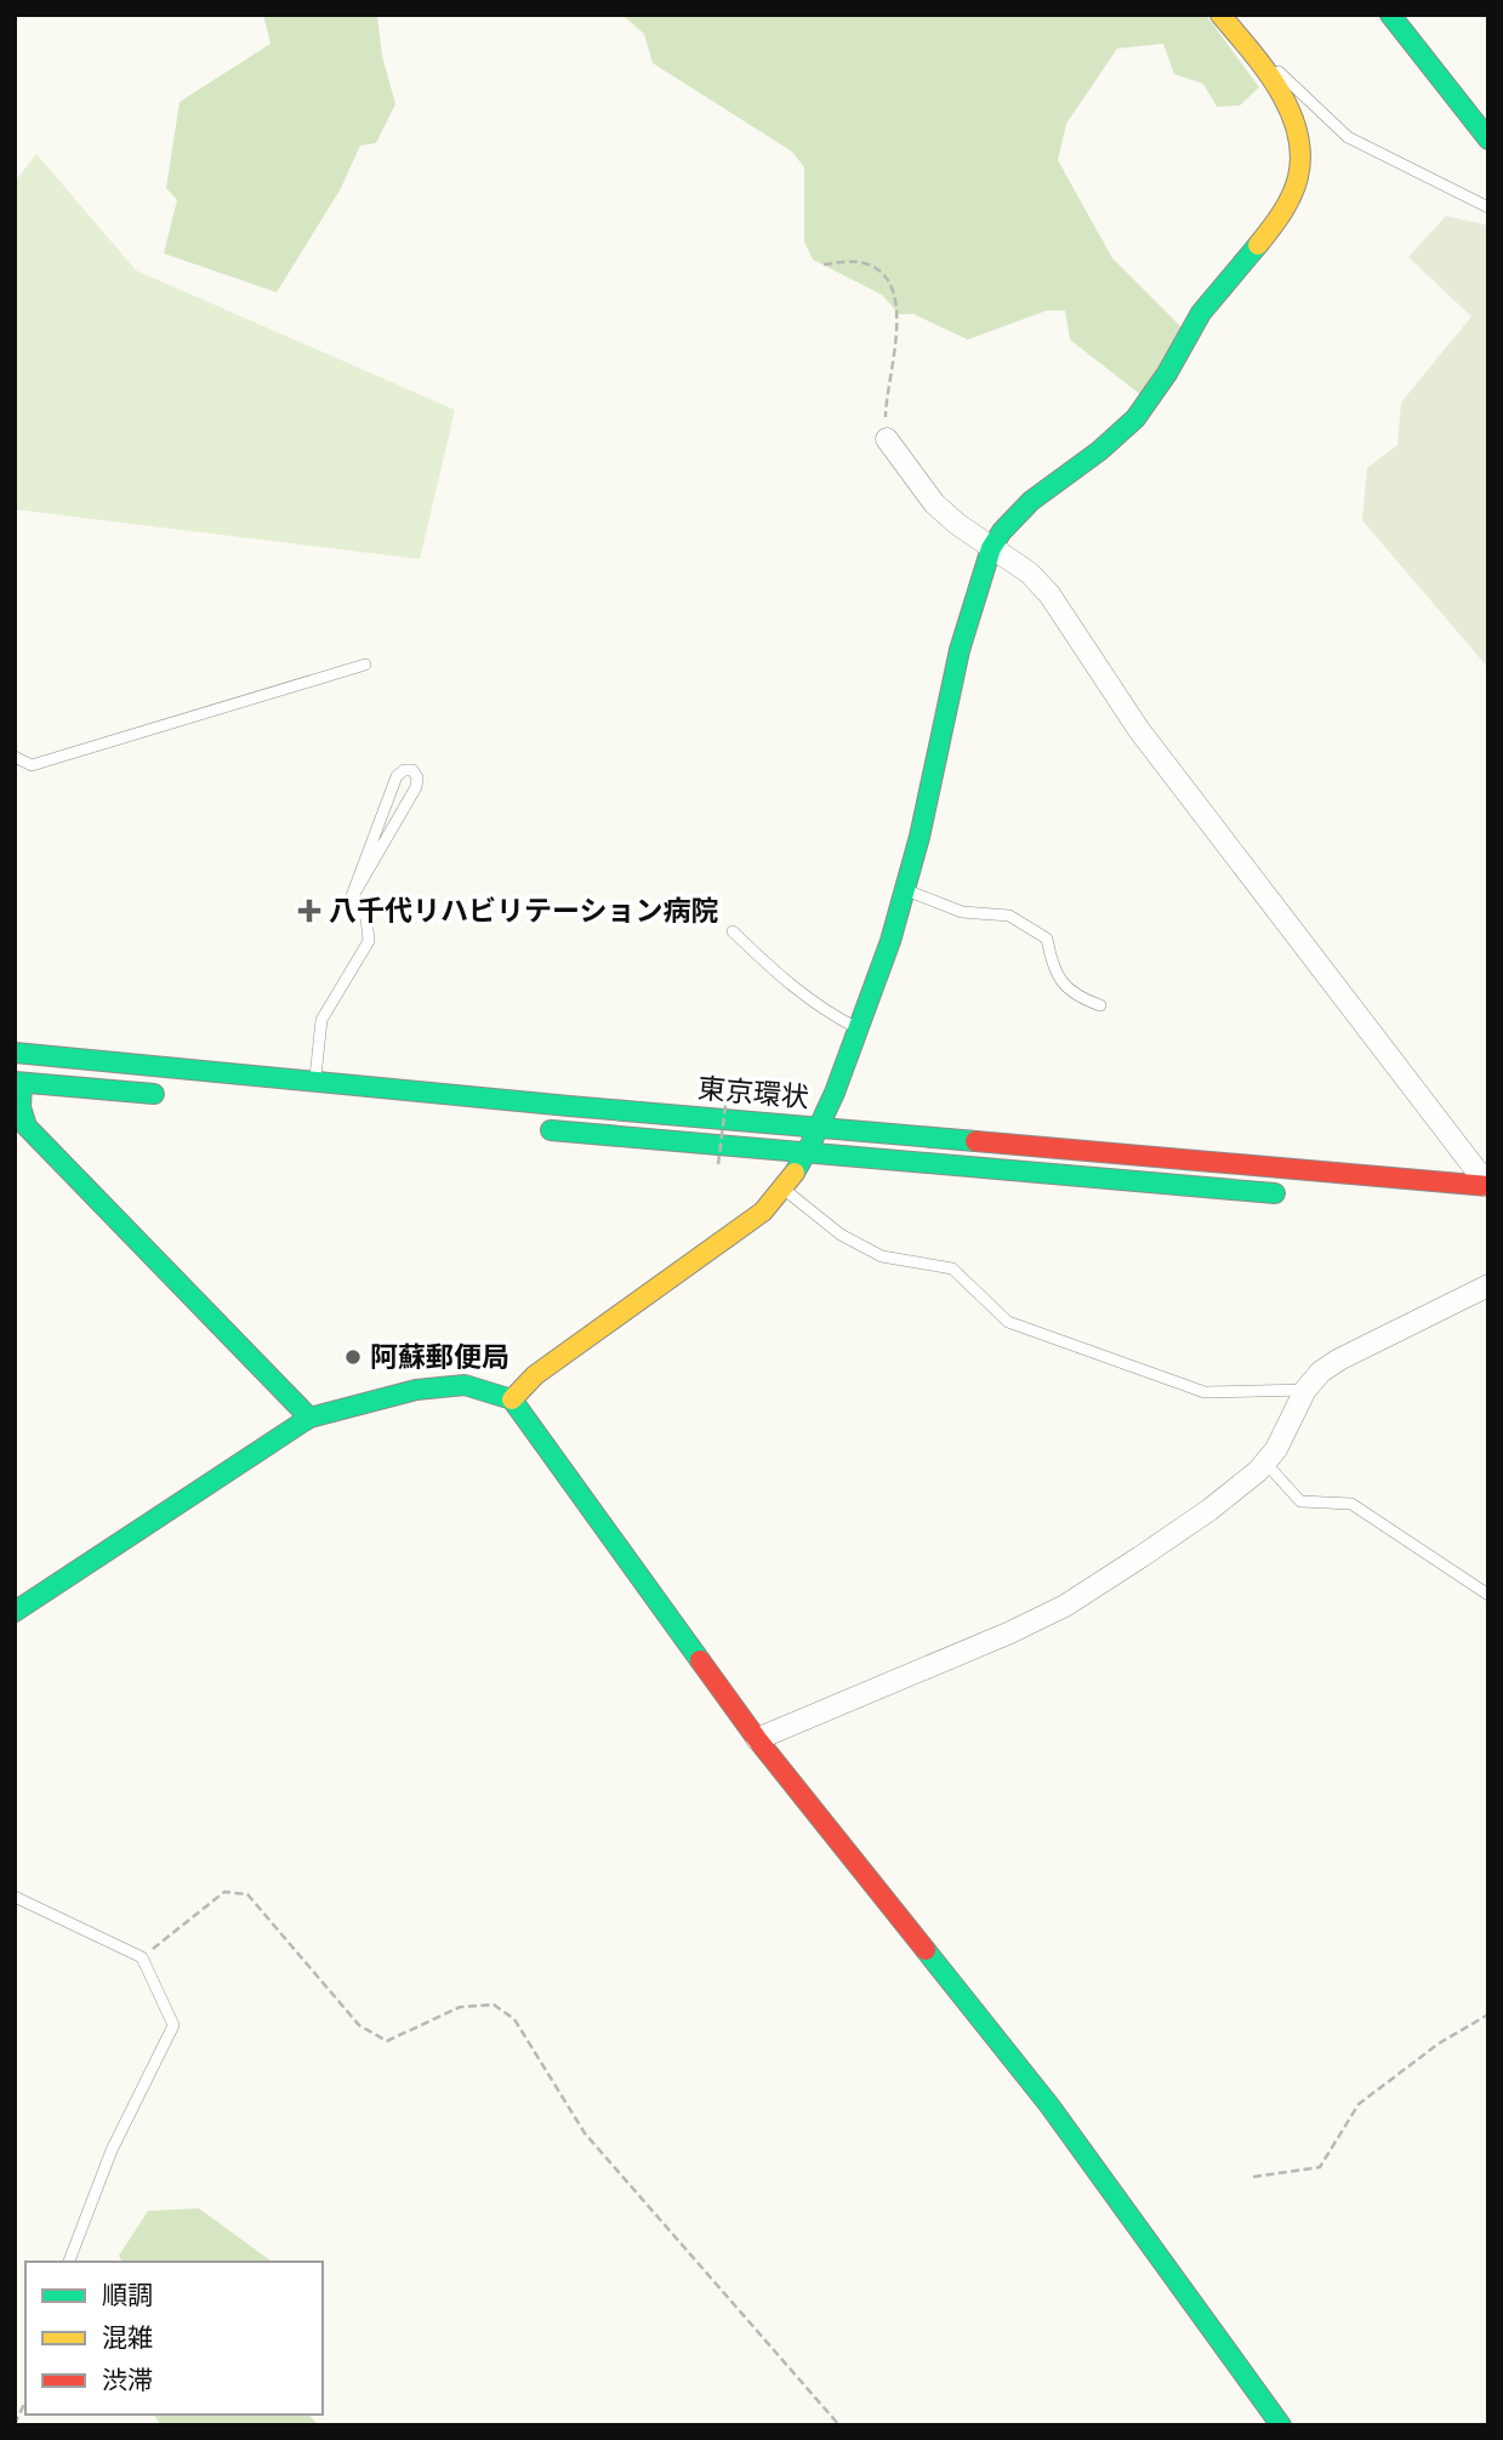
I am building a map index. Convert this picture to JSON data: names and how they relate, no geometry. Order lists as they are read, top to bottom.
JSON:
{
  "streets": {
    "main road": ["東京環状"]
  },
  "places": {
    "health": ["八千代リハビリテーション病院"],
    "other": ["阿蘇郵便局"]
  },
  "legend": ["順調", "混雑", "渋滞"]
}
